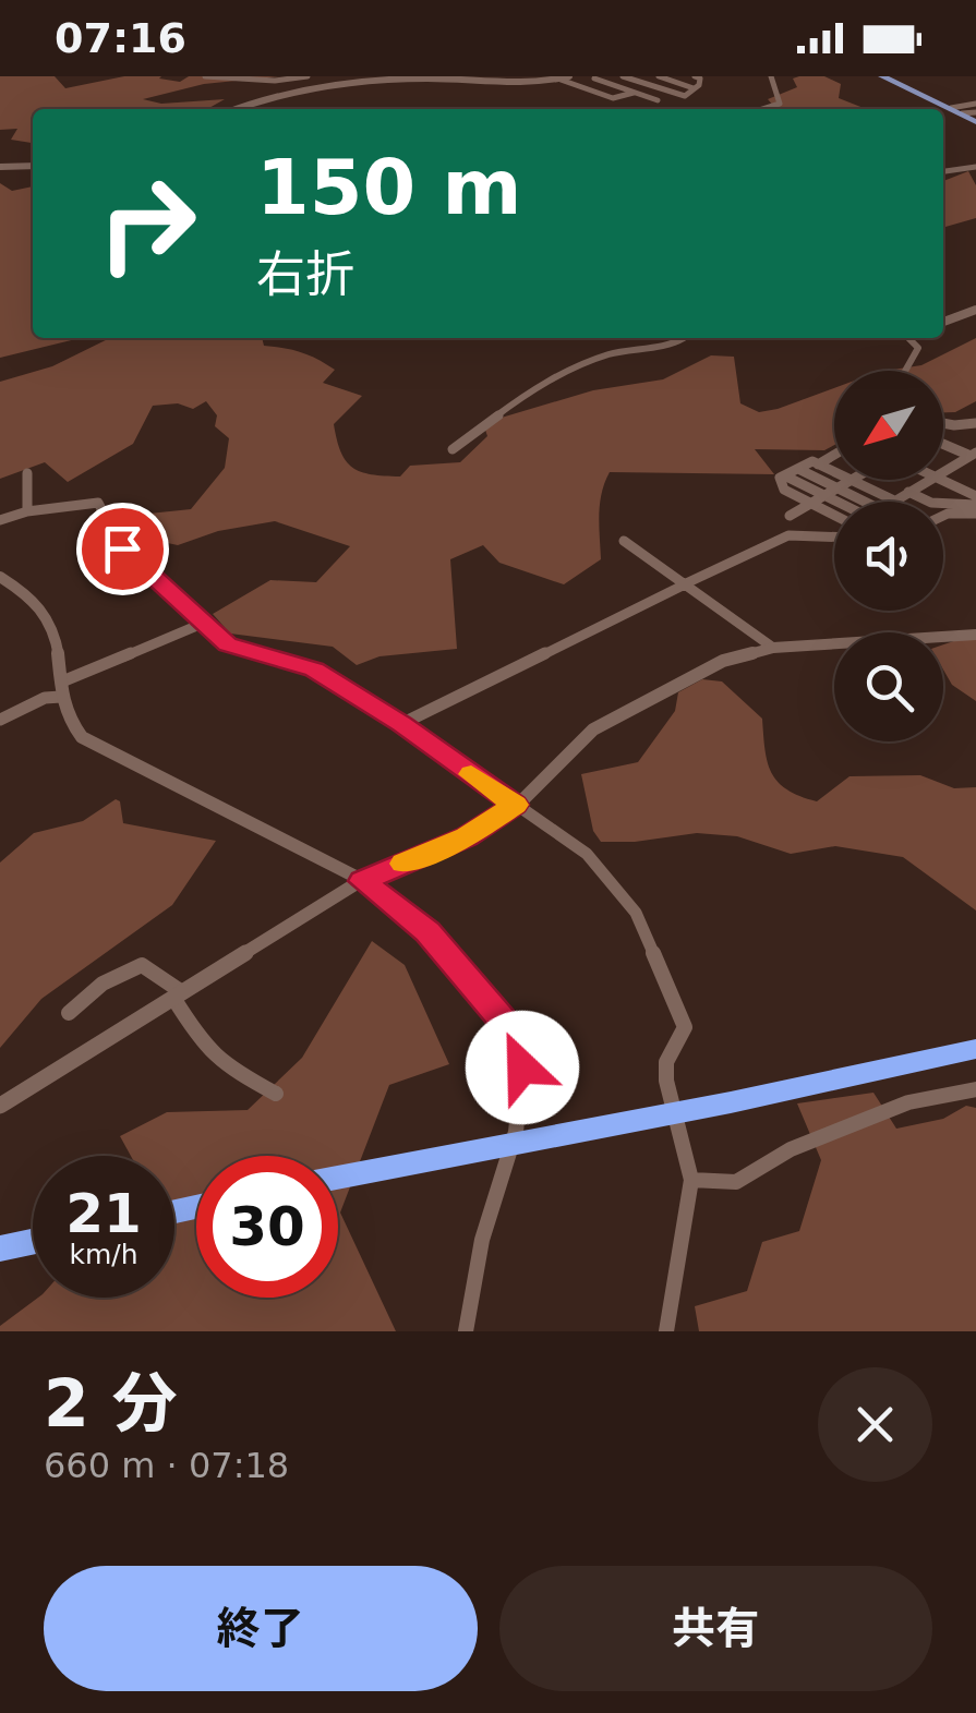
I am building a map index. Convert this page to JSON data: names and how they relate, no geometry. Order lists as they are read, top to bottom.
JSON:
{
  "north": "bottom left",
  "page": {
    "status": "07:16",
    "turn": ["150 m", "右折"],
    "speed": "21 km/h",
    "limit": "30",
    "heading": ["2 分", "660 m · 07:18"],
    "buttons": ["終了", "共有"]
  }
}
